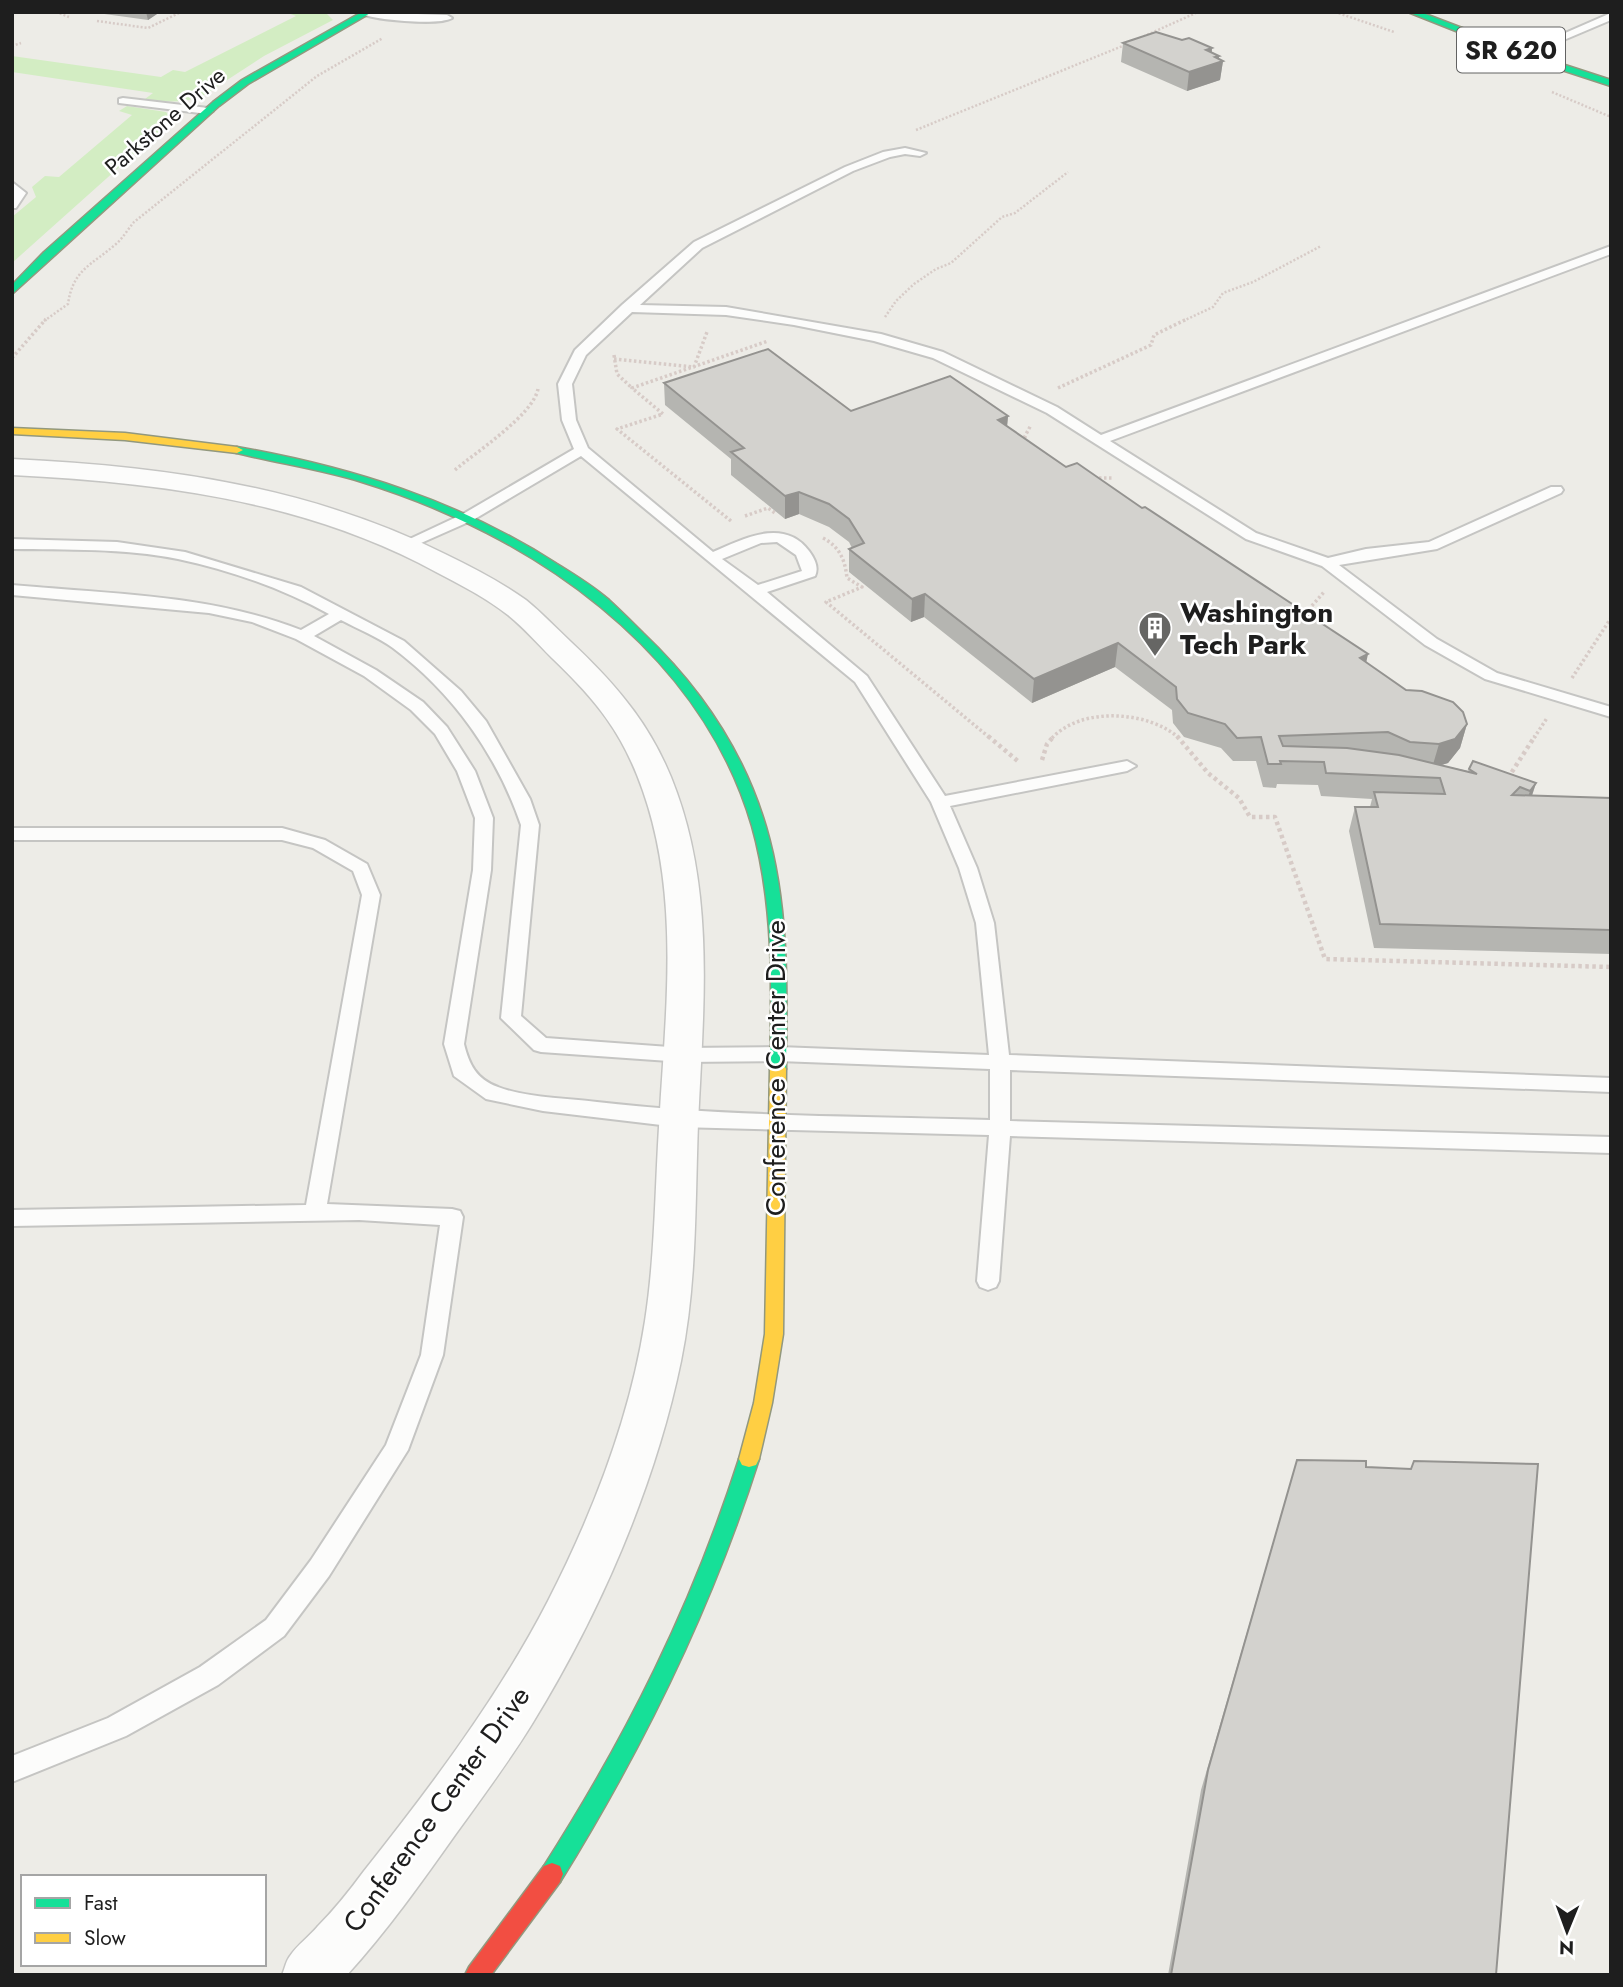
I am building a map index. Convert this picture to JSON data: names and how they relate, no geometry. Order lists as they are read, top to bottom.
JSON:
{
  "streets": {
    "street": ["SR 620", "Parkstone Drive", "Conference Center Drive"]
  },
  "places": {
    "building": ["Washington Tech Park"]
  },
  "legend": ["Fast", "Slow"],
  "north": "bottom"
}
